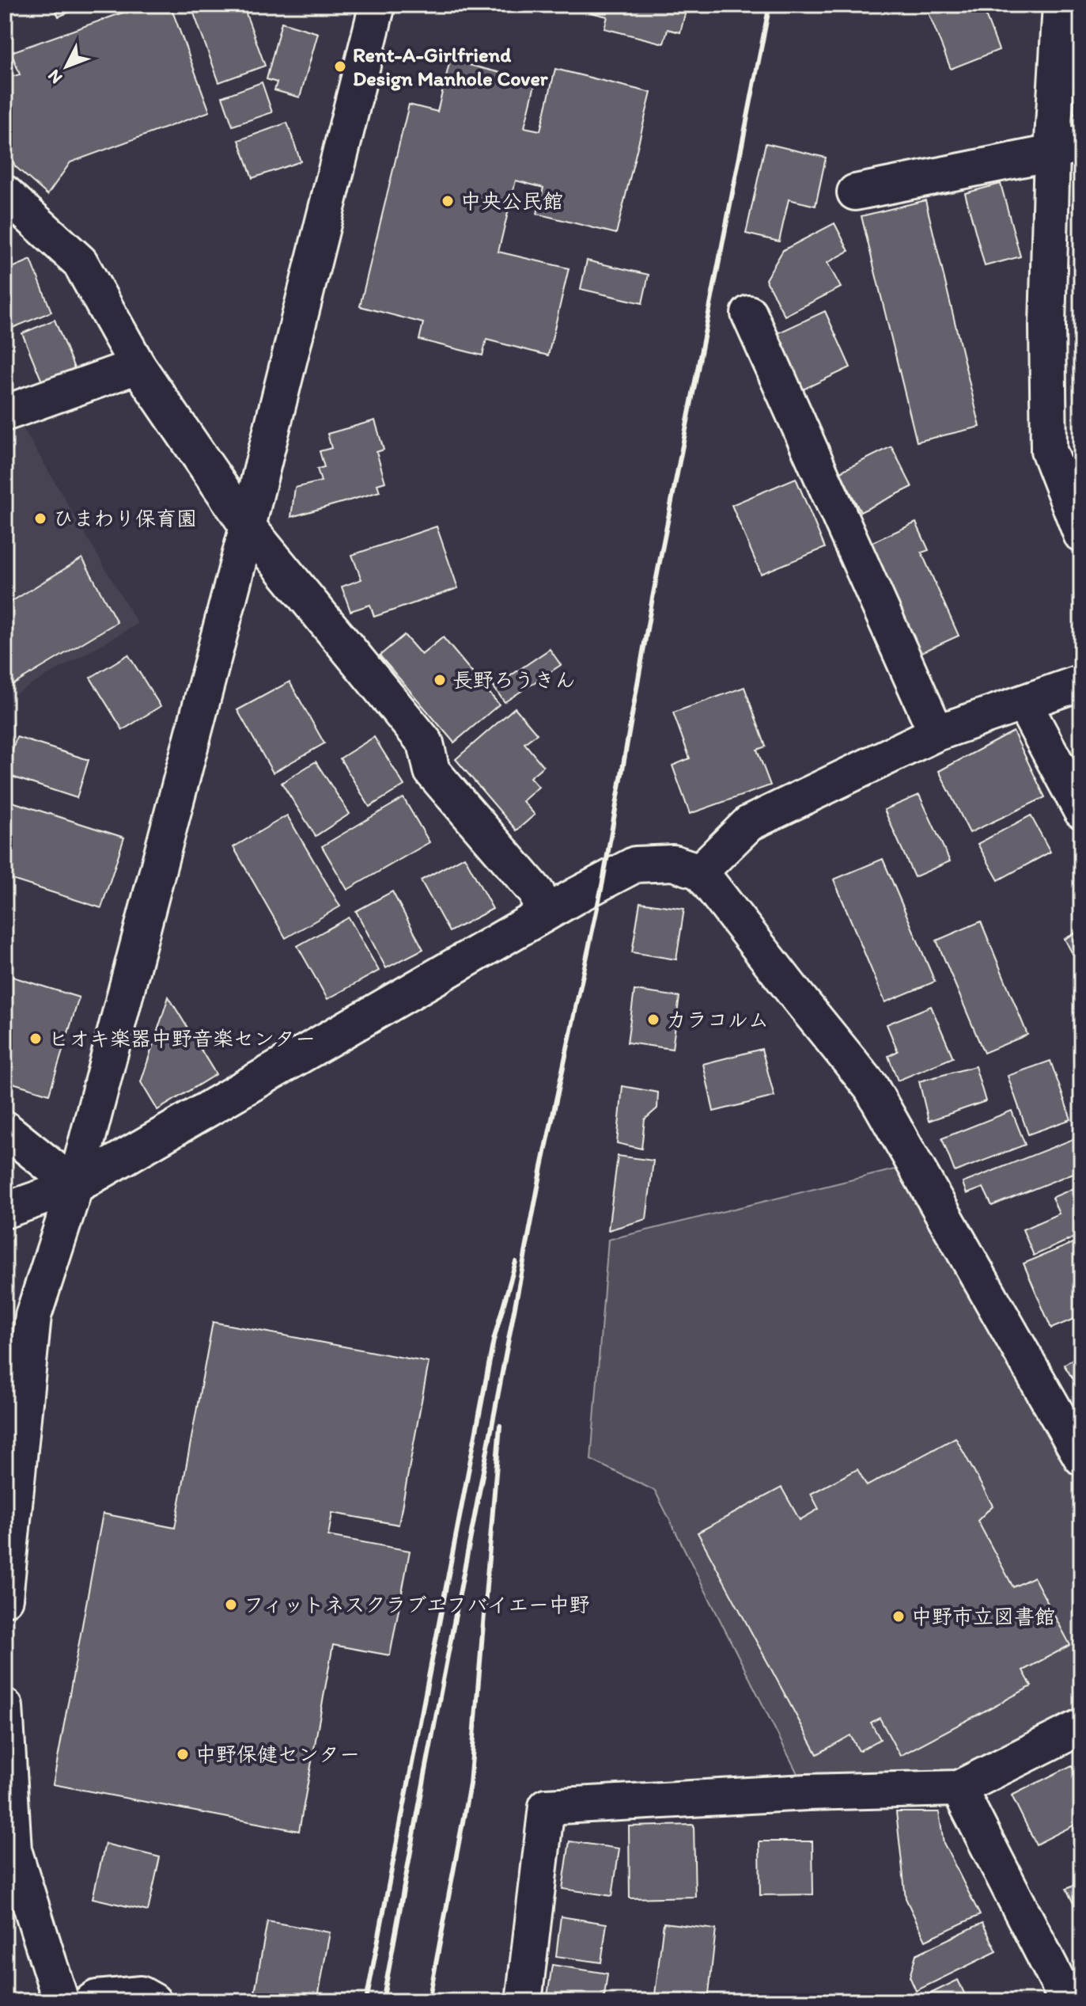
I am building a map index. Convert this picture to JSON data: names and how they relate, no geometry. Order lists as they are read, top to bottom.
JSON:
{
  "places": [
    "Rent-A-Girlfriend Design Manhole Cover",
    "中央公民館",
    "ひまわり保育園",
    "長野ろうきん",
    "カラコルム",
    "ヒオキ楽器中野音楽センター",
    "フィットネスクラブエフバイエー中野",
    "中野市立図書館",
    "中野保健センター"
  ],
  "north": "bottom left"
}
